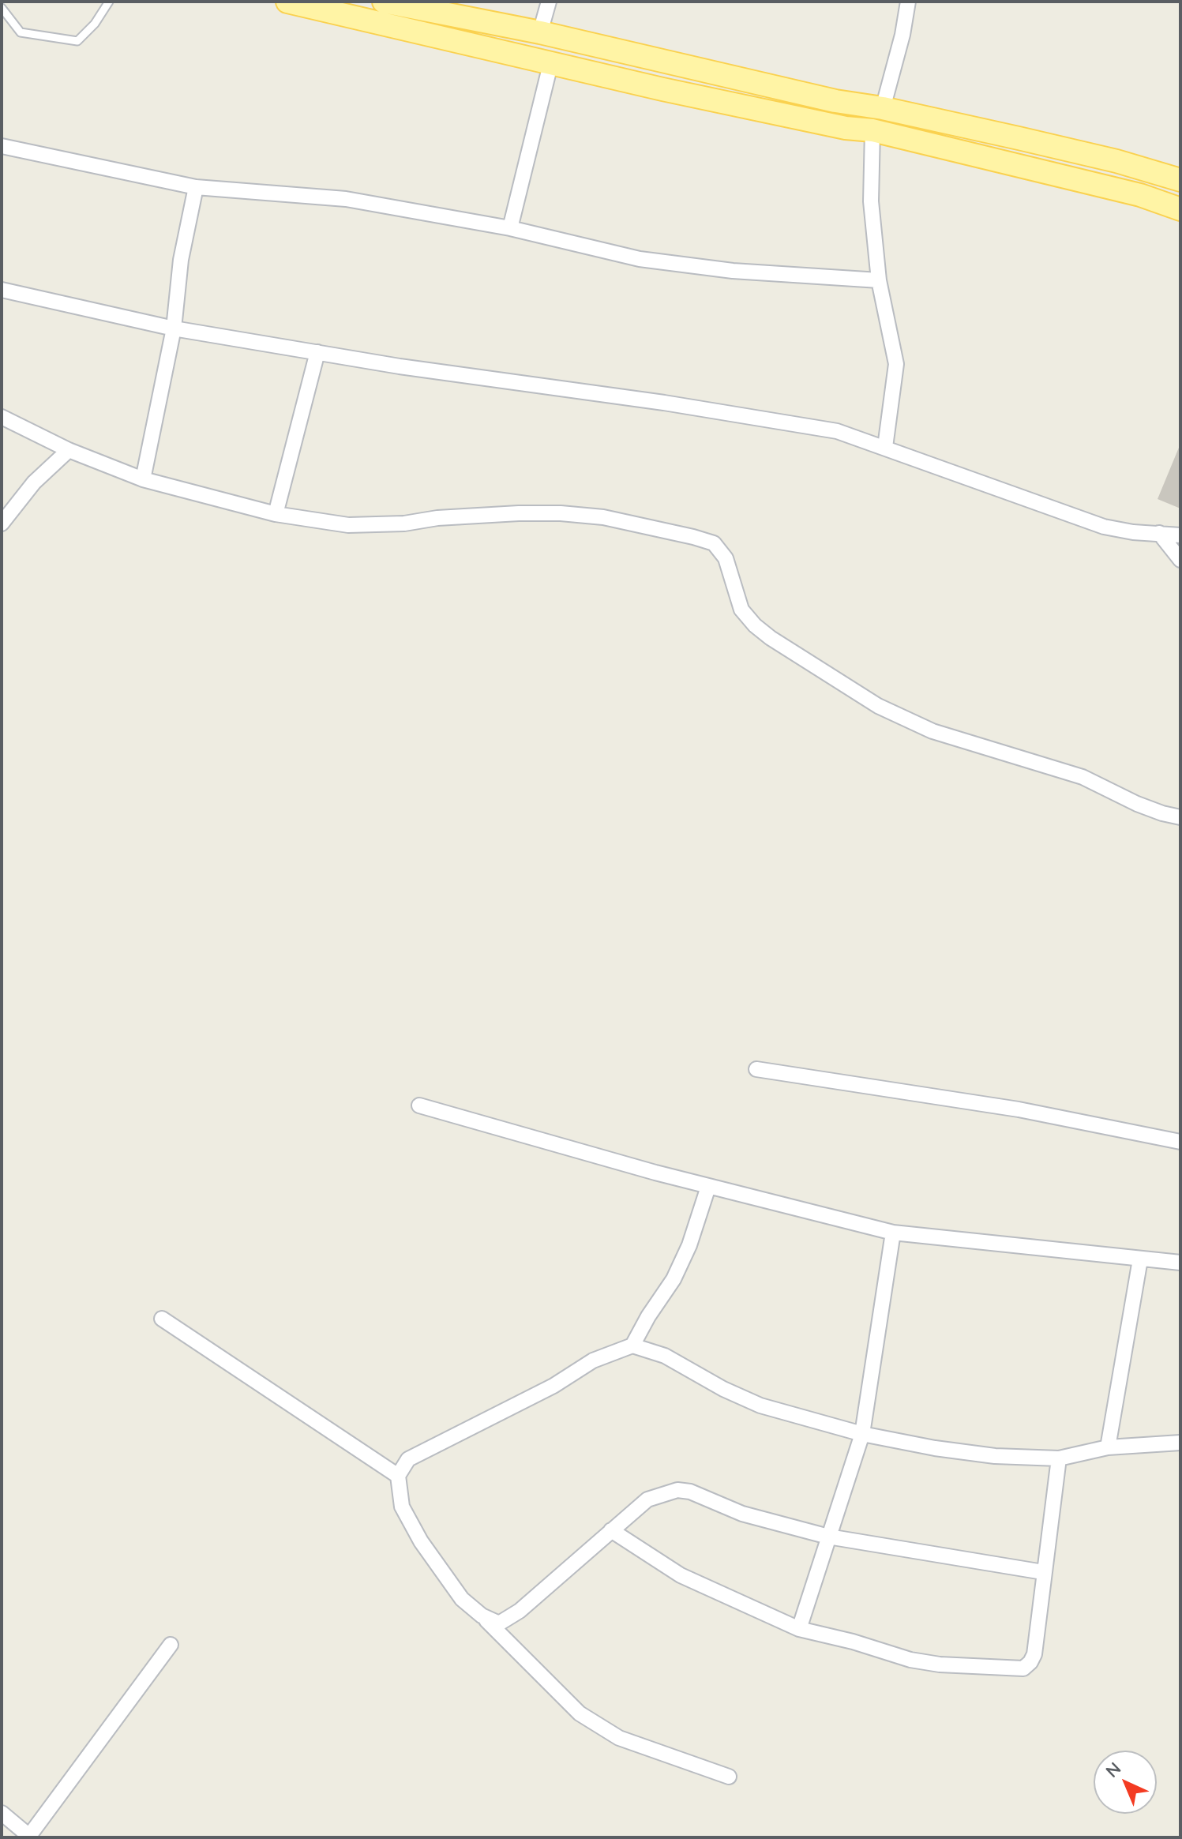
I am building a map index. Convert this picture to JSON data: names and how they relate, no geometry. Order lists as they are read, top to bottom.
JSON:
{
  "north": "top left"
}
